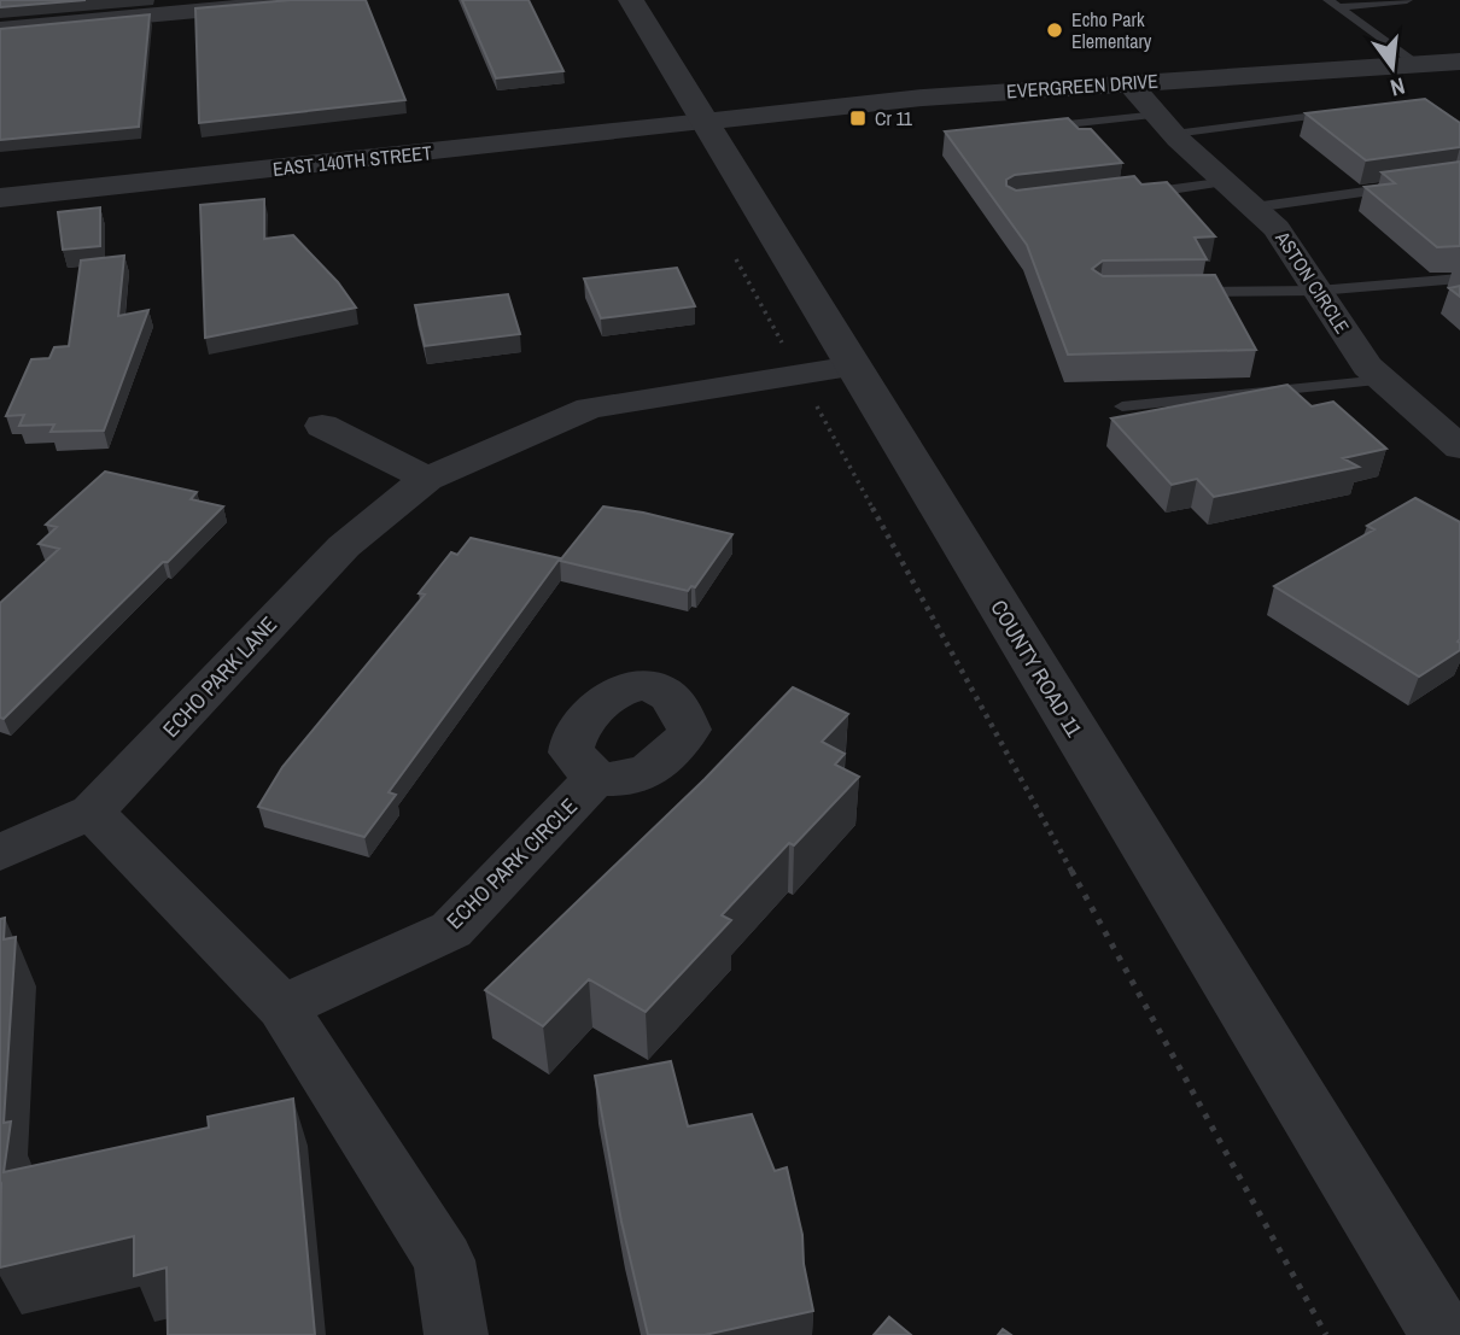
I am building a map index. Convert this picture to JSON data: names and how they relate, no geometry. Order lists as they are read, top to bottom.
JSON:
{
  "streets": {
    "street": [
      "EVERGREEN DRIVE",
      "EAST 140TH STREET",
      "ASTON CIRCLE",
      "COUNTY ROAD 11",
      "ECHO PARK LANE",
      "ECHO PARK CIRCLE"
    ]
  },
  "crossings": [
    ["EVERGREEN DRIVE", "EAST 140TH STREET"],
    ["EVERGREEN DRIVE", "ASTON CIRCLE"],
    ["EVERGREEN DRIVE", "COUNTY ROAD 11"],
    ["EAST 140TH STREET", "COUNTY ROAD 11"],
    ["COUNTY ROAD 11", "ECHO PARK LANE"]
  ],
  "places": {
    "other": ["Echo Park Elementary"],
    "transit": ["Cr 11"]
  },
  "north": "bottom"
}
